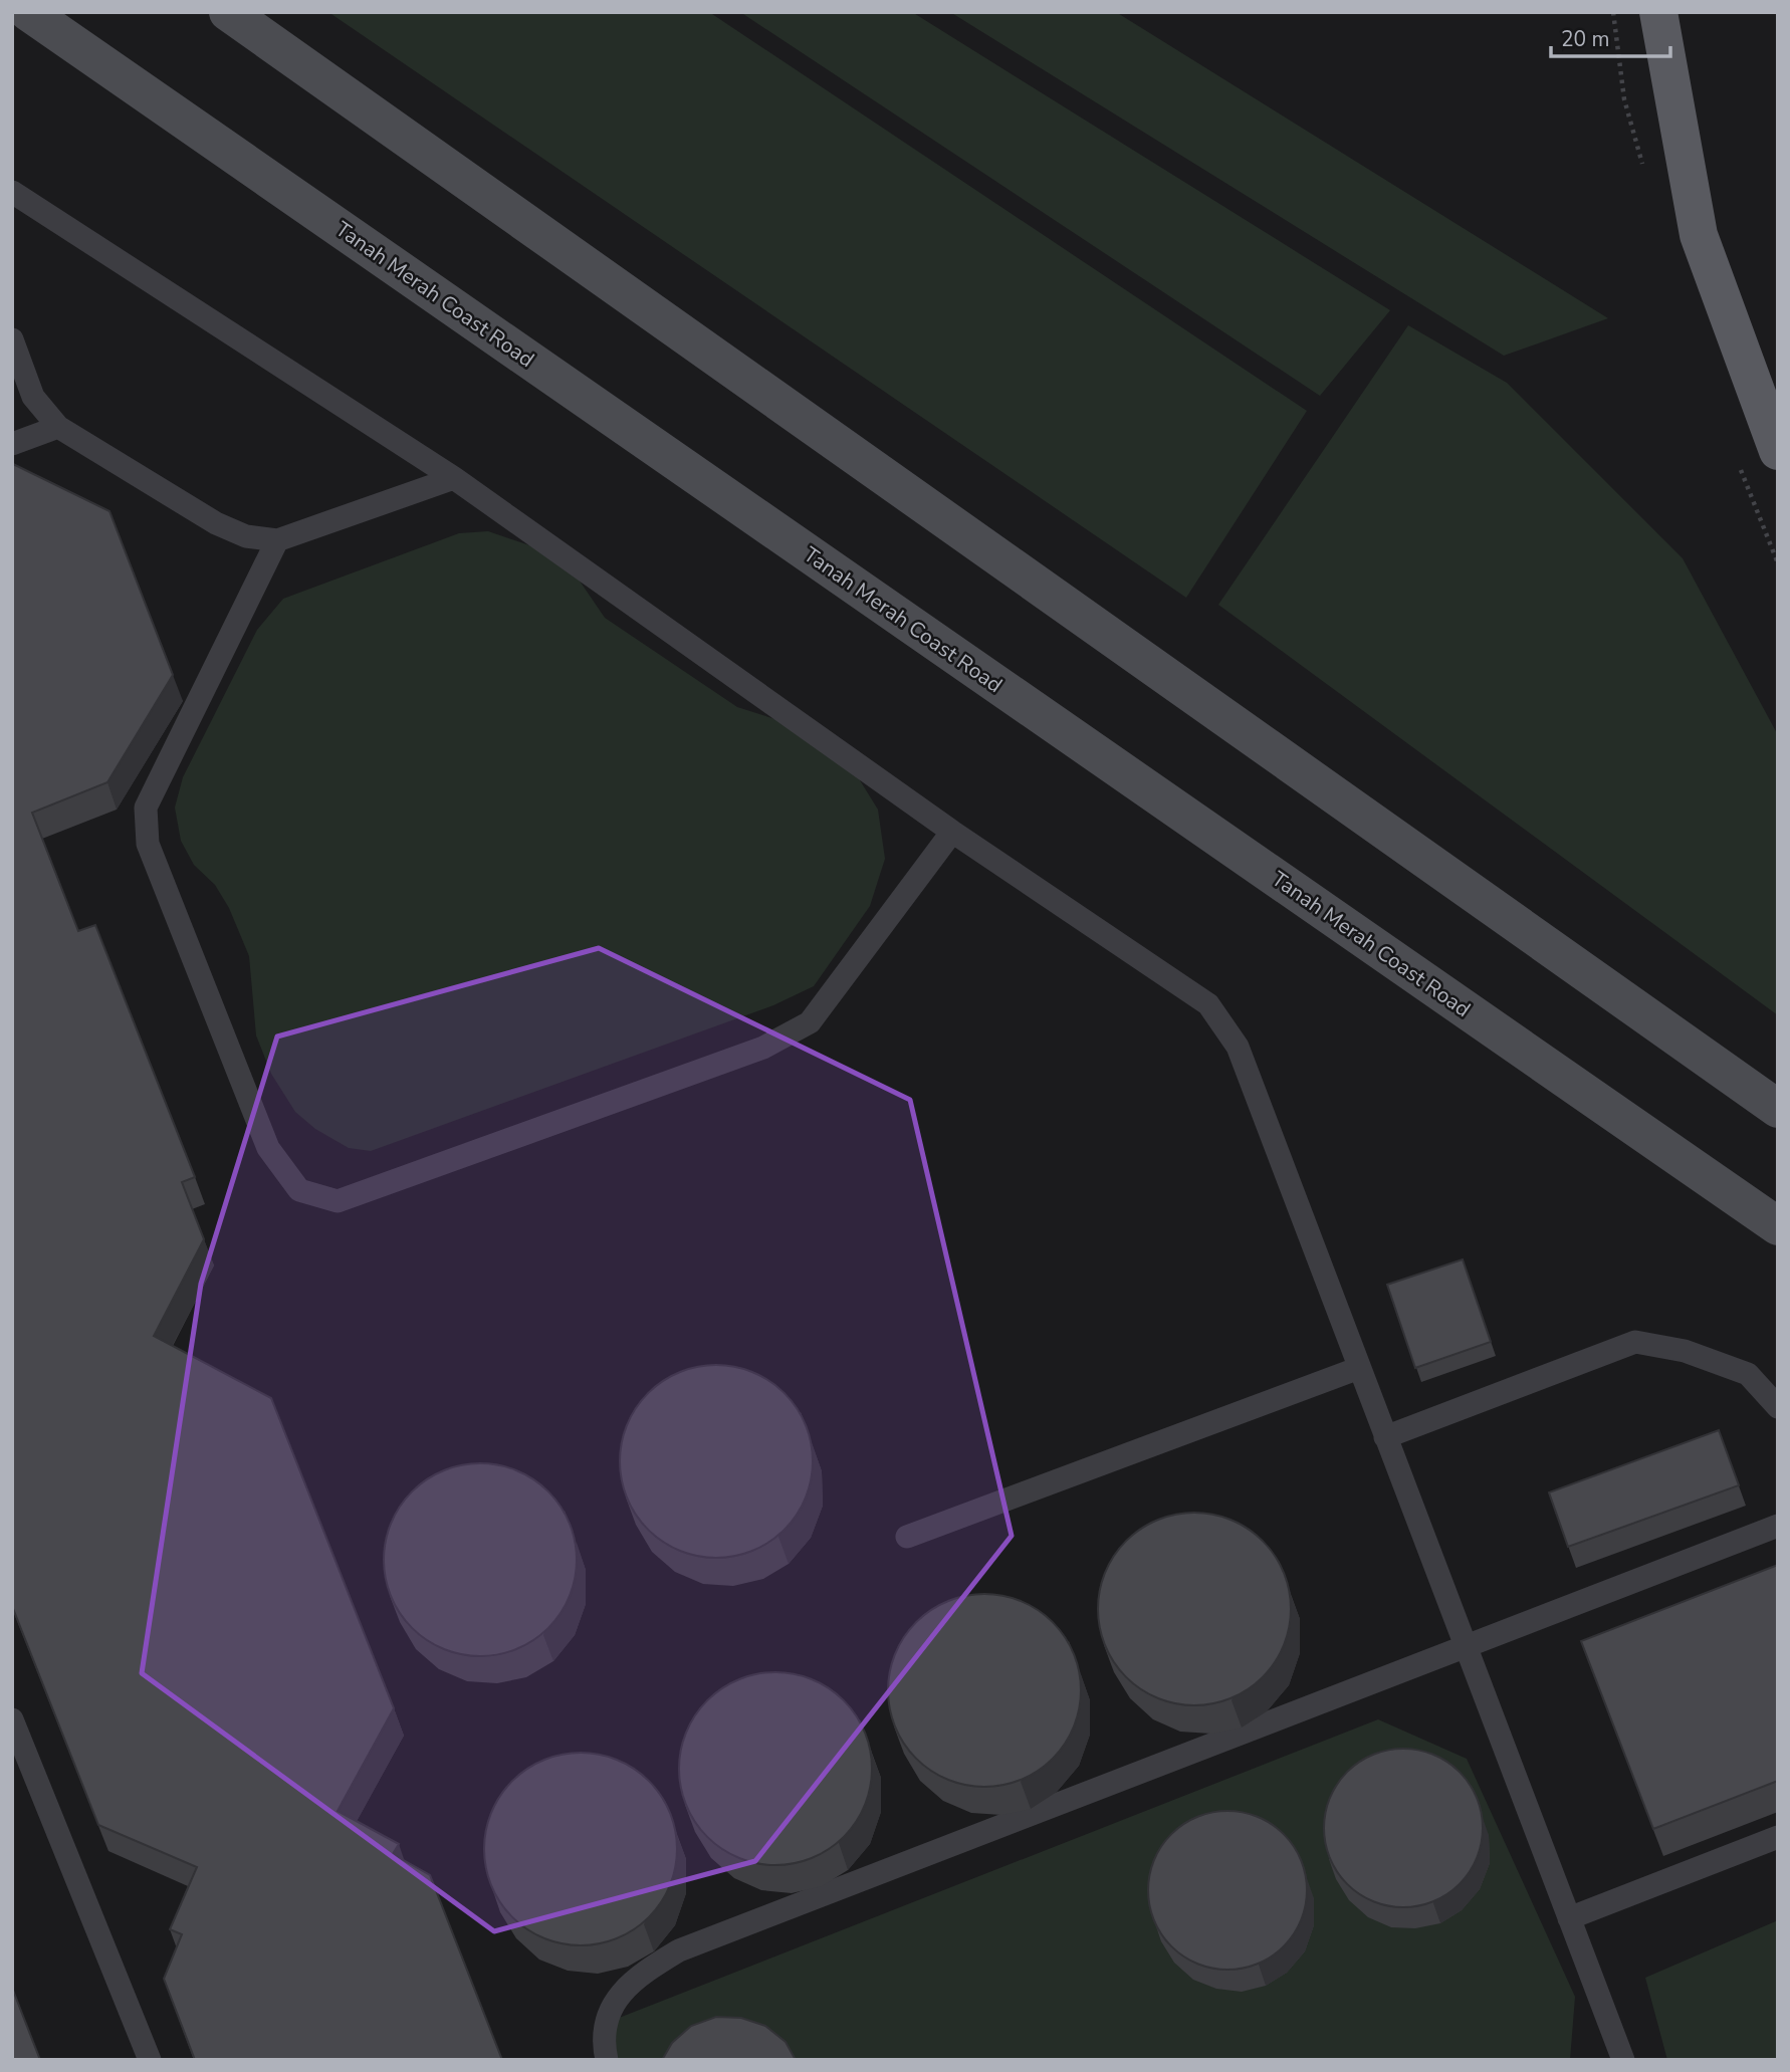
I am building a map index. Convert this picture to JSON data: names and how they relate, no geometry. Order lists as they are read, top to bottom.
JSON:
{
  "streets": {
    "street": ["Tanah Merah Coast Road"]
  },
  "scale_bar": "20 m"
}
